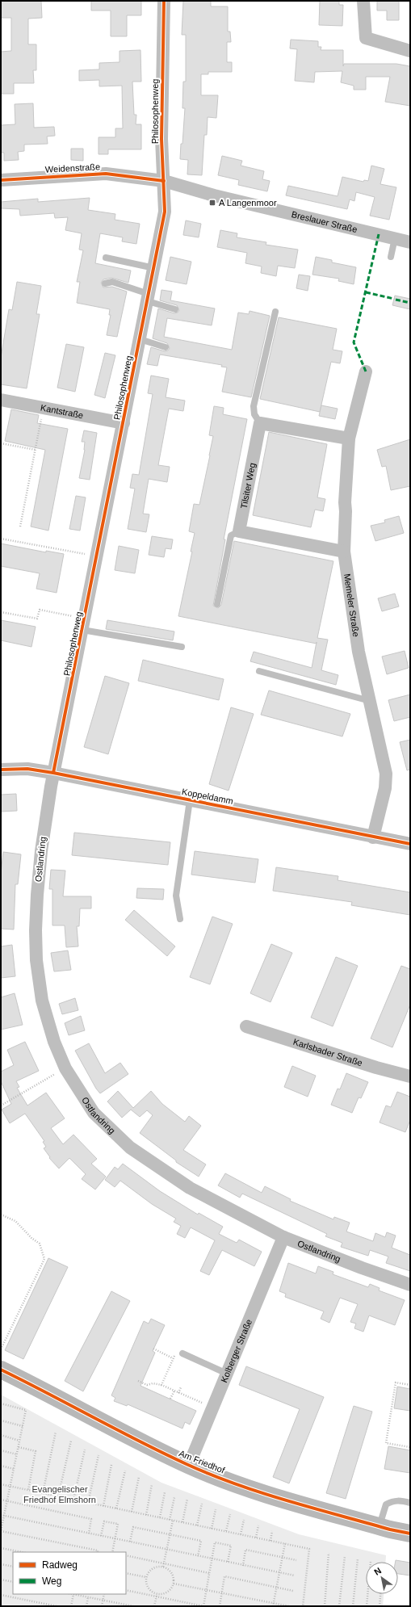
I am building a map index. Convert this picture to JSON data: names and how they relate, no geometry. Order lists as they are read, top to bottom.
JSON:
{
  "streets": {
    "street": [
      "Philosophenweg",
      "Weidenstraße",
      "Breslauer Straße",
      "Kantstraße",
      "Tilsiter Weg",
      "Memeler Straße",
      "Koppeldamm",
      "Ostlandring",
      "Karlsbader Straße",
      "Kolberger Straße",
      "Am Friedhof"
    ]
  },
  "crossings": [
    ["Philosophenweg", "Weidenstraße"],
    ["Philosophenweg", "Breslauer Straße"],
    ["Philosophenweg", "Kantstraße"],
    ["Philosophenweg", "Koppeldamm"],
    ["Philosophenweg", "Ostlandring"],
    ["Weidenstraße", "Breslauer Straße"],
    ["Memeler Straße", "Koppeldamm"],
    ["Koppeldamm", "Ostlandring"],
    ["Ostlandring", "Kolberger Straße"],
    ["Kolberger Straße", "Am Friedhof"]
  ],
  "parks": ["Evangelischer Friedhof Elmshorn"],
  "places": {
    "transit": ["A Langenmoor"]
  },
  "legend": ["Radweg", "Weg"],
  "north": "top left"
}
